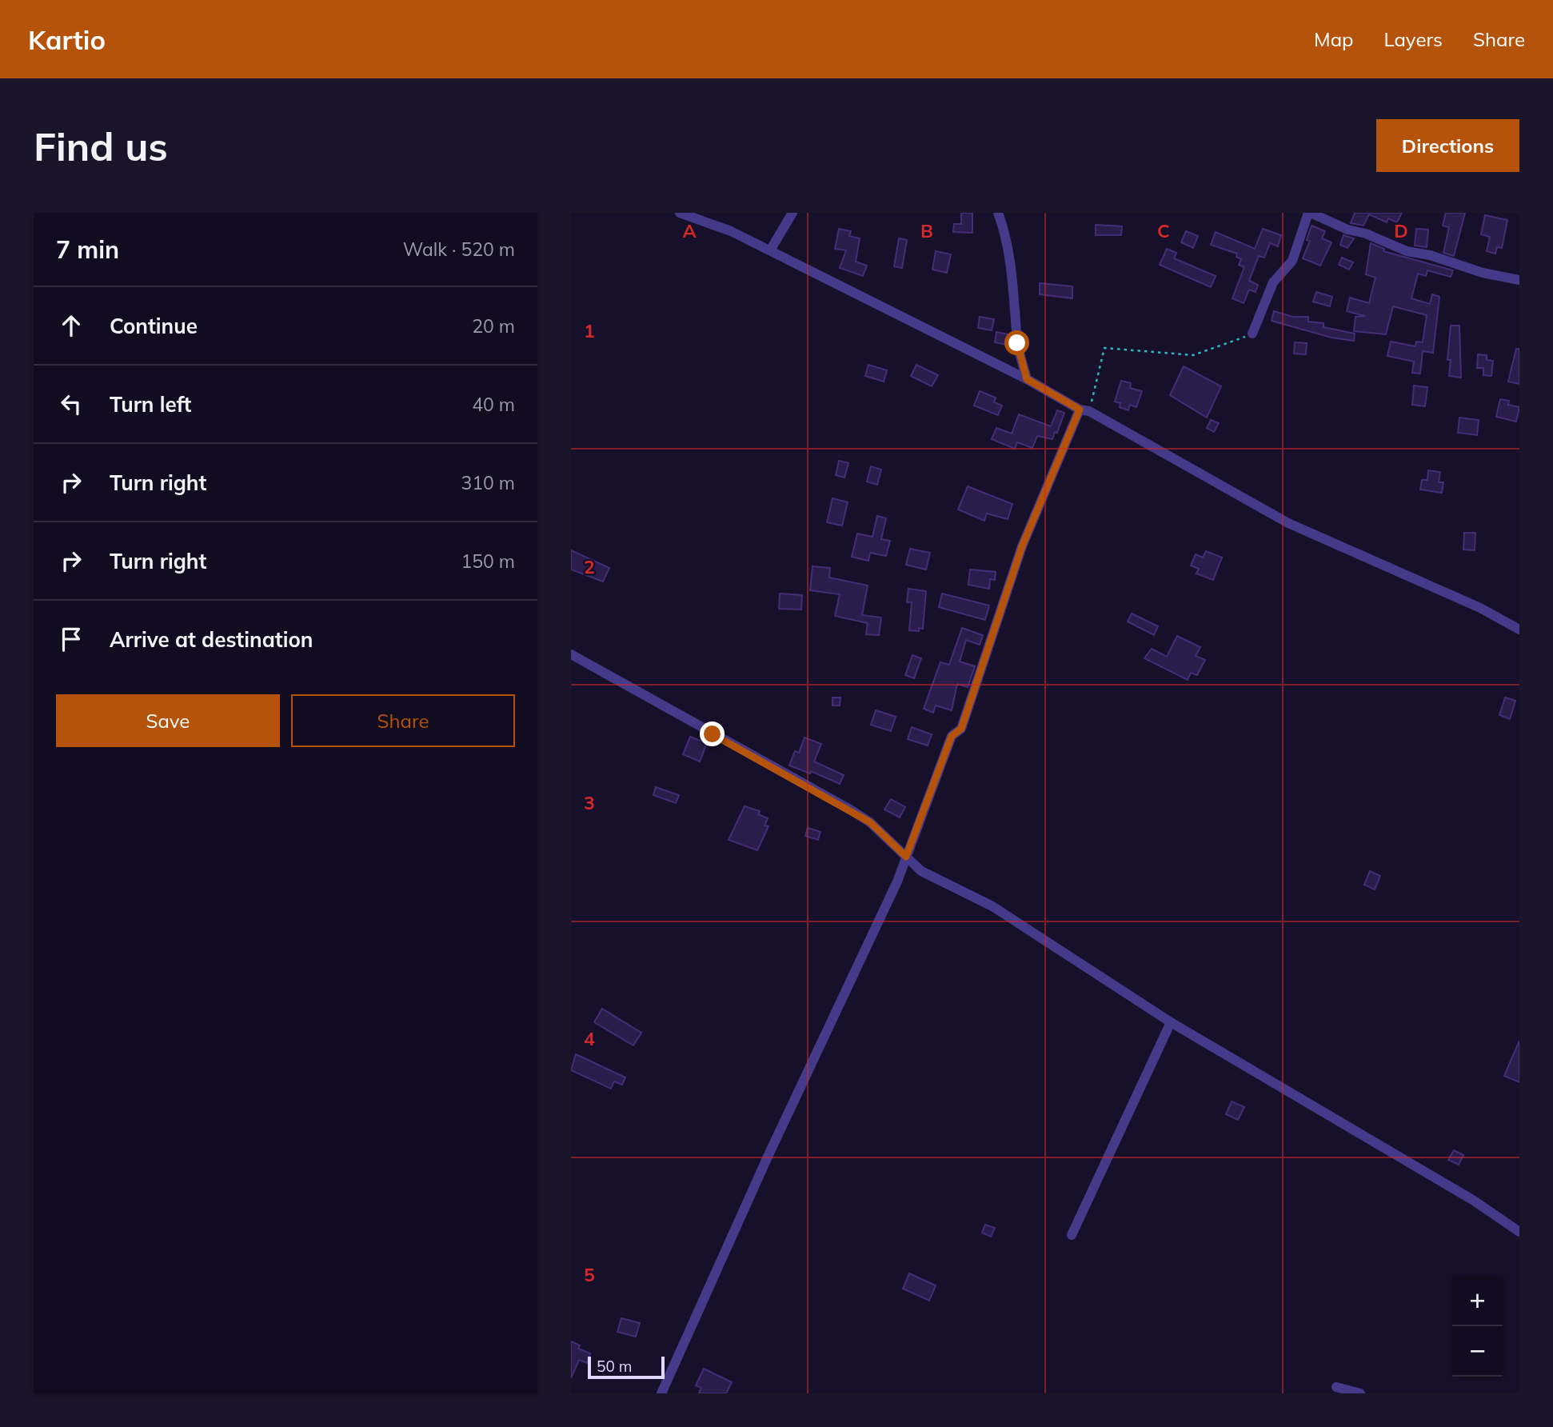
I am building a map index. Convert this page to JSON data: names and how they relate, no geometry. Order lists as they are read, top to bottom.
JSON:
{
  "scale_bar": "50 m",
  "page": {
    "header": "Kartio",
    "nav": ["Map", "Layers", "Share"],
    "buttons": [
      "Directions",
      ["Save", "Share"]
    ],
    "title": "Find us",
    "heading": ["7 min", "Walk · 520 m"],
    "list": [
      ["Continue", "20 m"],
      ["Turn left", "40 m"],
      ["Turn right", "310 m"],
      ["Turn right", "150 m"],
      "Arrive at destination"
    ],
    "map_buttons": ["+", "−"],
    "scale": "50 m"
  },
  "grid": {
    "columns": [
      "A",
      "B",
      "C",
      "D"
    ],
    "rows": [
      "1",
      "2",
      "3",
      "4",
      "5"
    ]
  }
}
